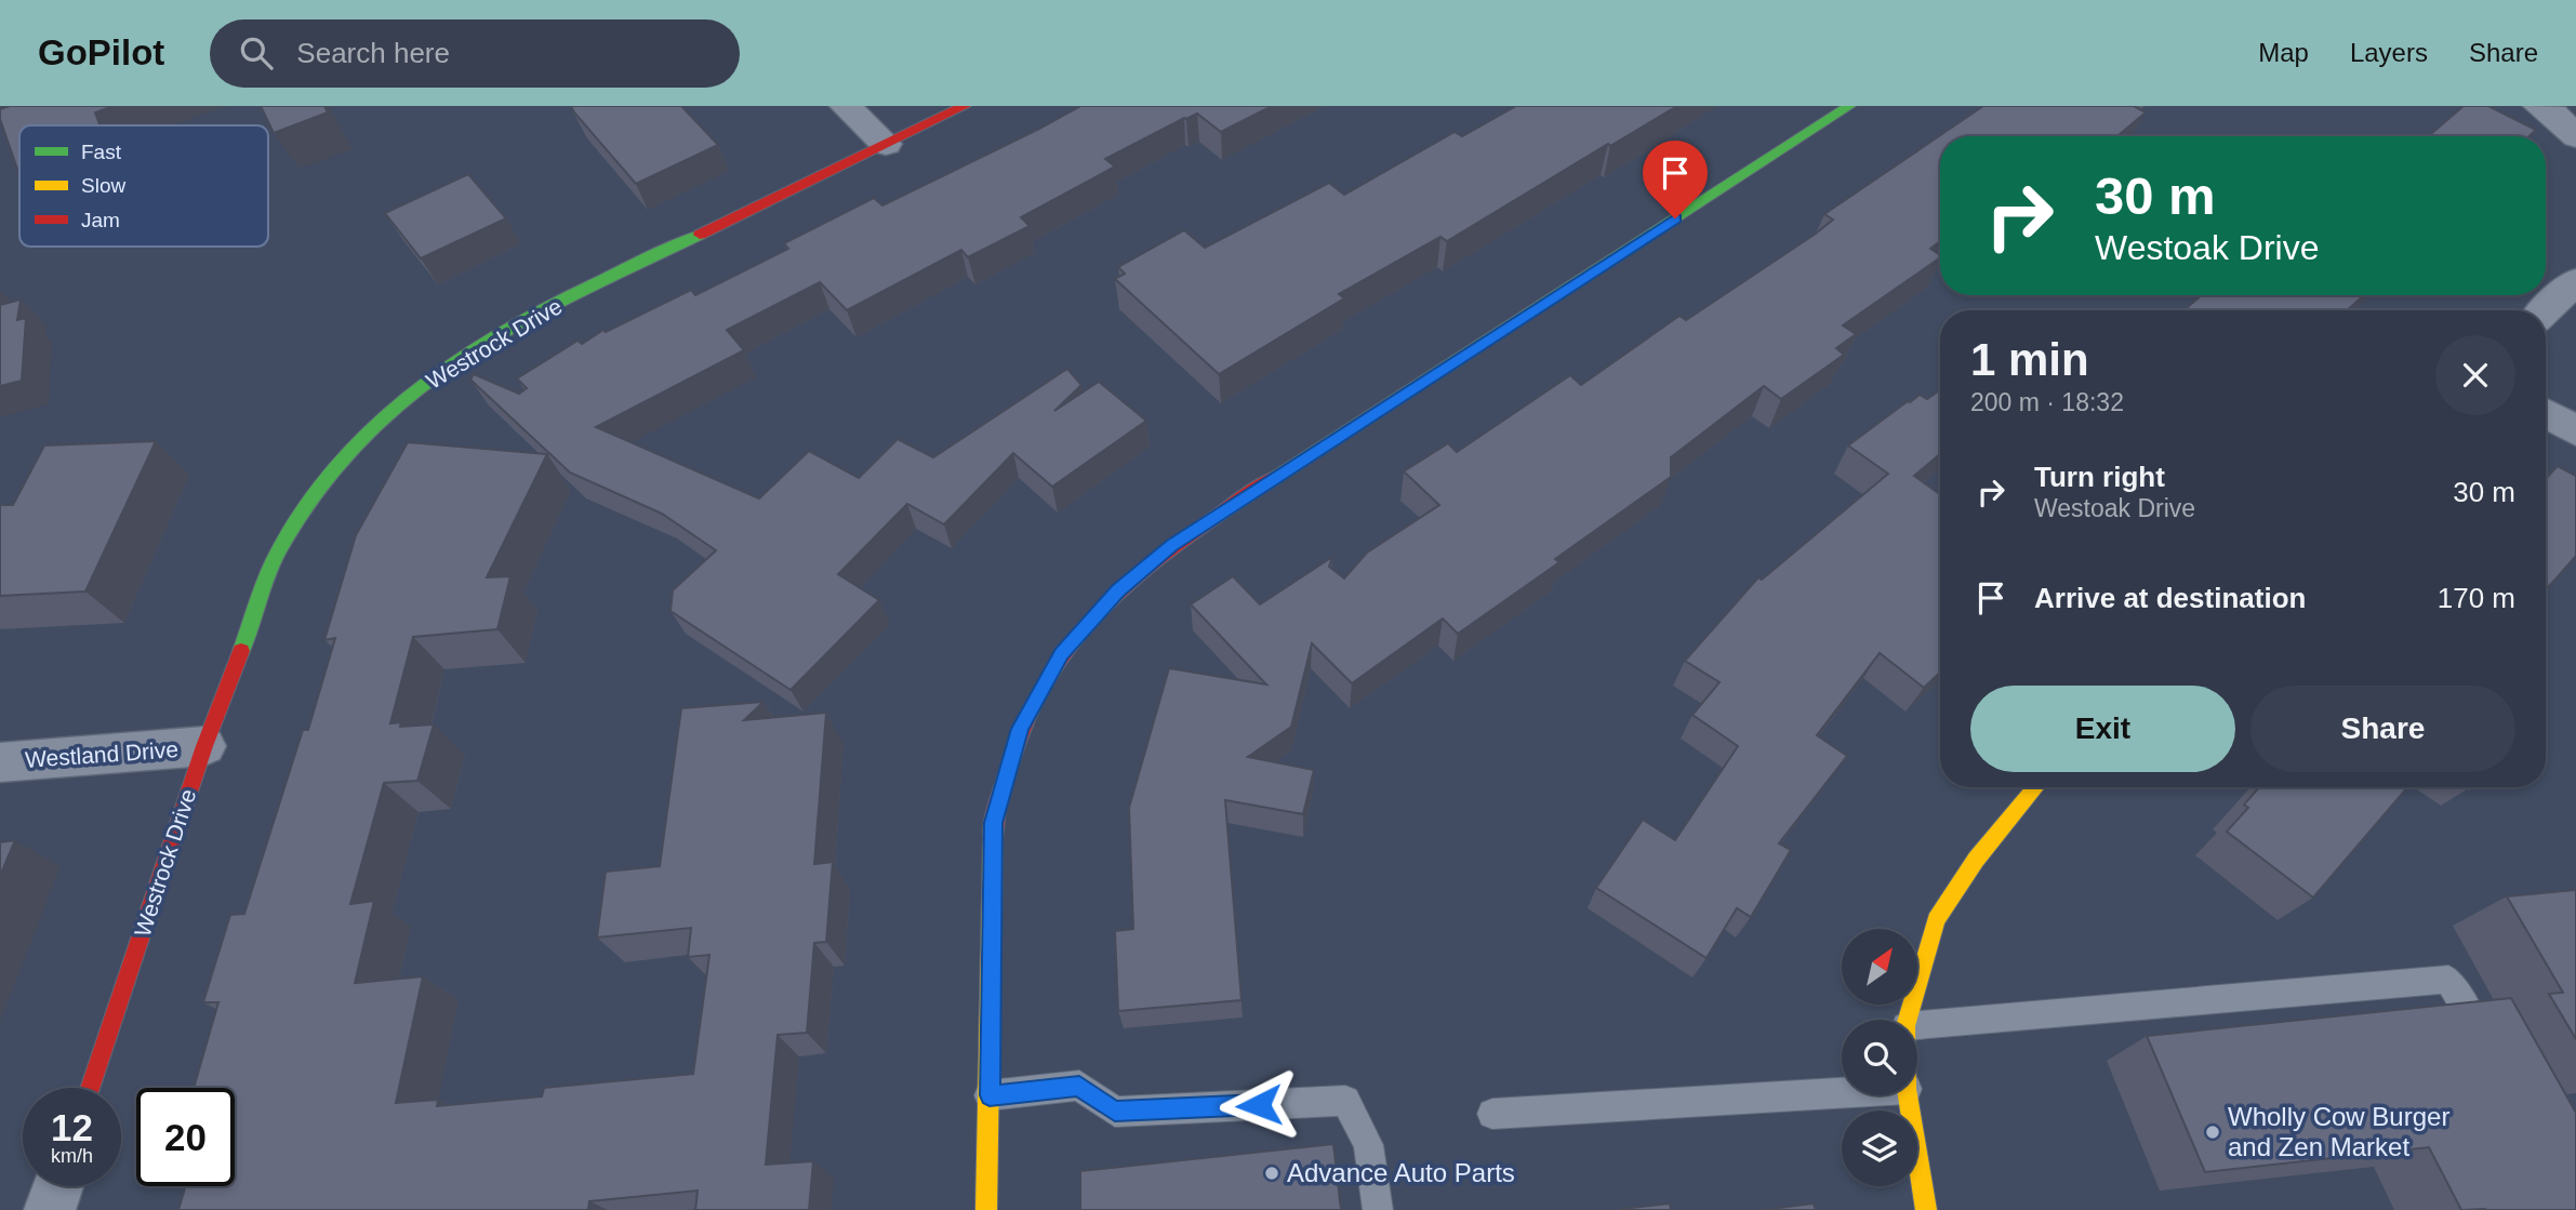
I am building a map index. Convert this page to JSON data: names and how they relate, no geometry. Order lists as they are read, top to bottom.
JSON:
{
  "streets": {
    "street": ["Westrock Drive", "Westland Drive"]
  },
  "crossings": [
    ["Westrock Drive", "Westland Drive"]
  ],
  "places": ["Wholly Cow Burger and Zen Market", "Advance Auto Parts"],
  "legend": ["Fast", "Slow", "Jam"],
  "north": "top right",
  "page": {
    "header": "GoPilot",
    "search": "Search here",
    "nav": ["Map", "Layers", "Share"],
    "turn": ["30 m", "Westoak Drive"],
    "heading": ["1 min", "200 m · 18:32"],
    "list": [
      {
        "name": "Turn right",
        "note": "Westoak Drive",
        "value": "30 m"
      },
      {
        "name": "Arrive at destination",
        "value": "170 m"
      }
    ],
    "buttons": ["Exit", "Share"],
    "speed": "12 km/h",
    "limit": "20"
  }
}
